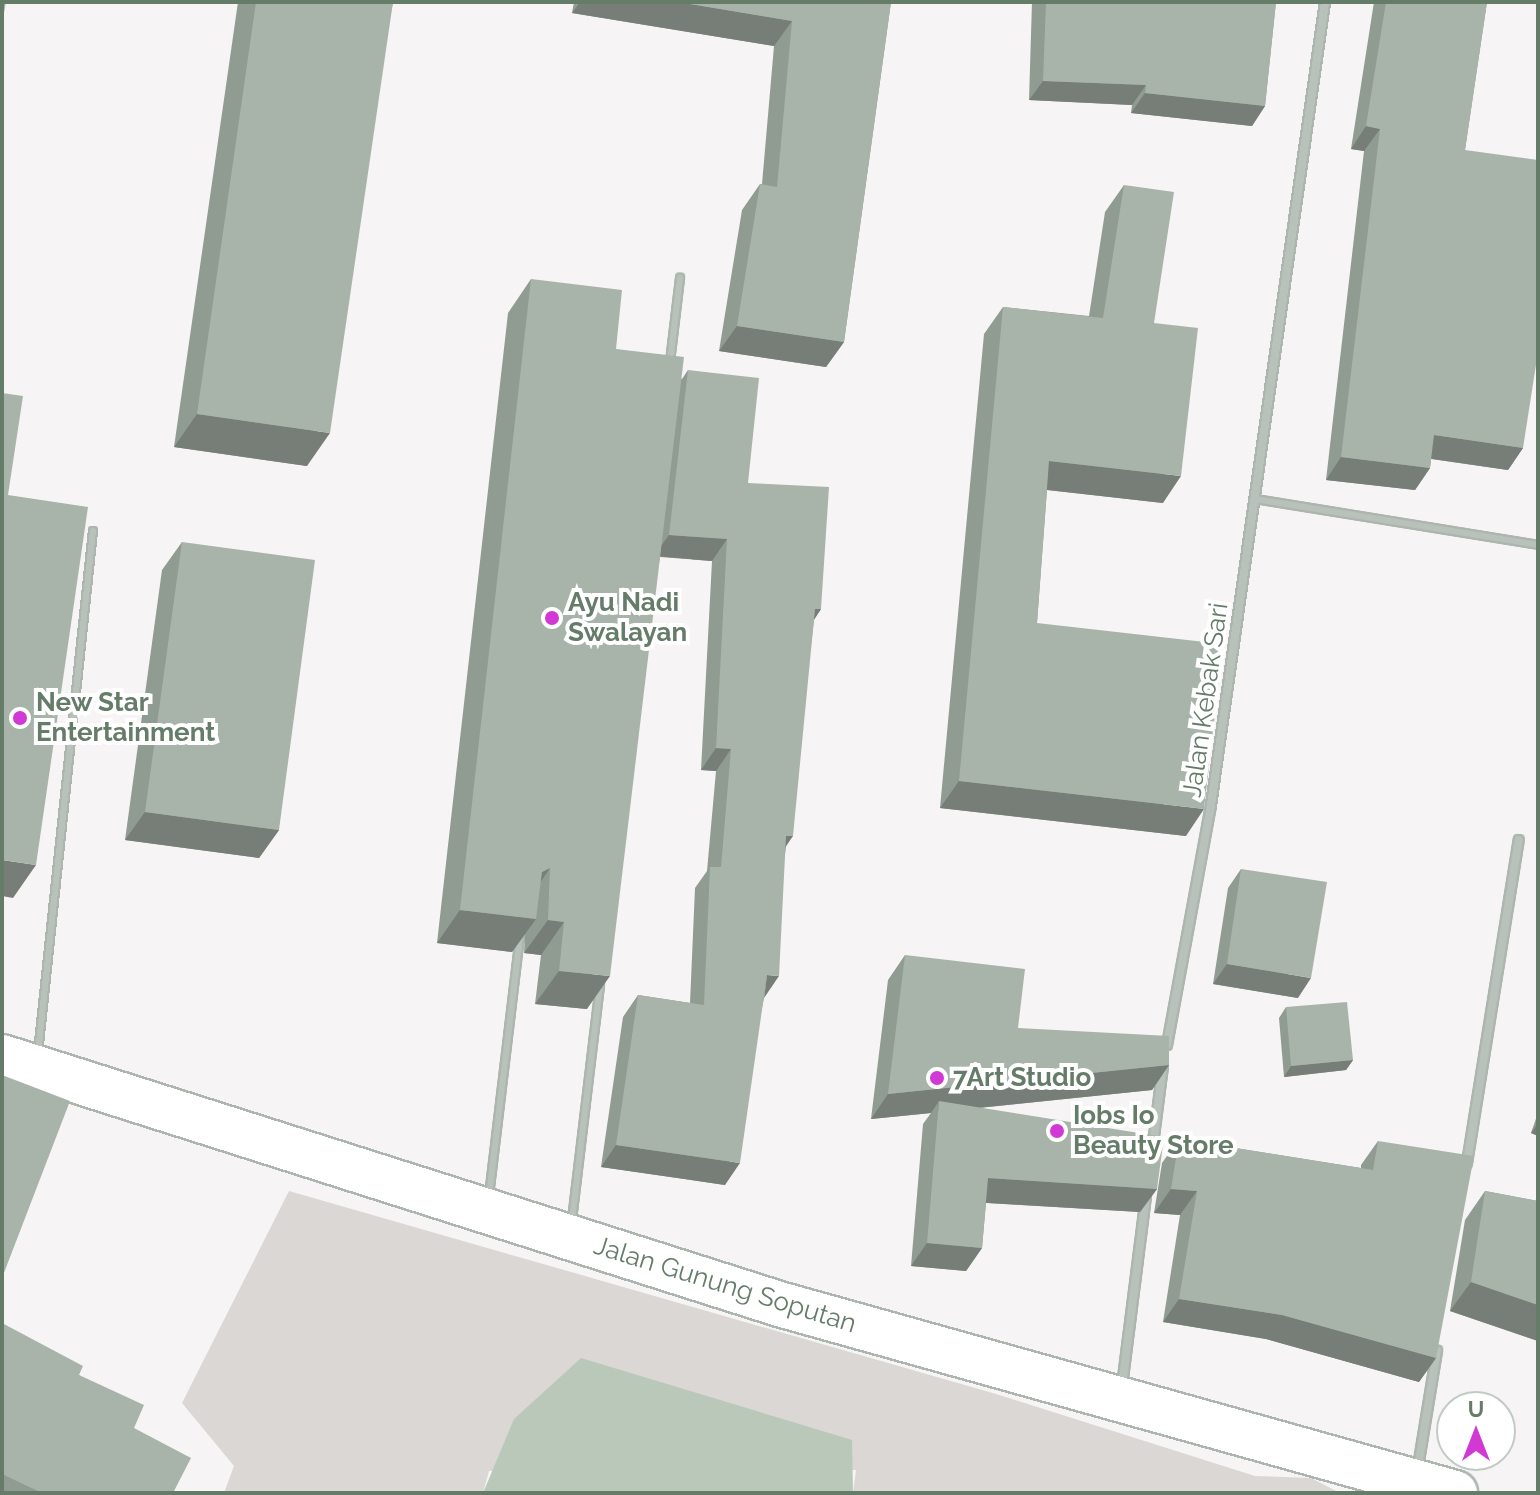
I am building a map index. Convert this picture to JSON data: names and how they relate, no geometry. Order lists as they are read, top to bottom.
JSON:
{
  "streets": {
    "main road": ["Jalan Gunung Soputan"],
    "street": ["Jalan Kebak Sari"]
  },
  "places": [
    "Ayu Nadi Swalayan",
    "New Star Entertainment",
    "7Art Studio",
    "Iobs Io Beauty Store"
  ],
  "north": "top"
}
